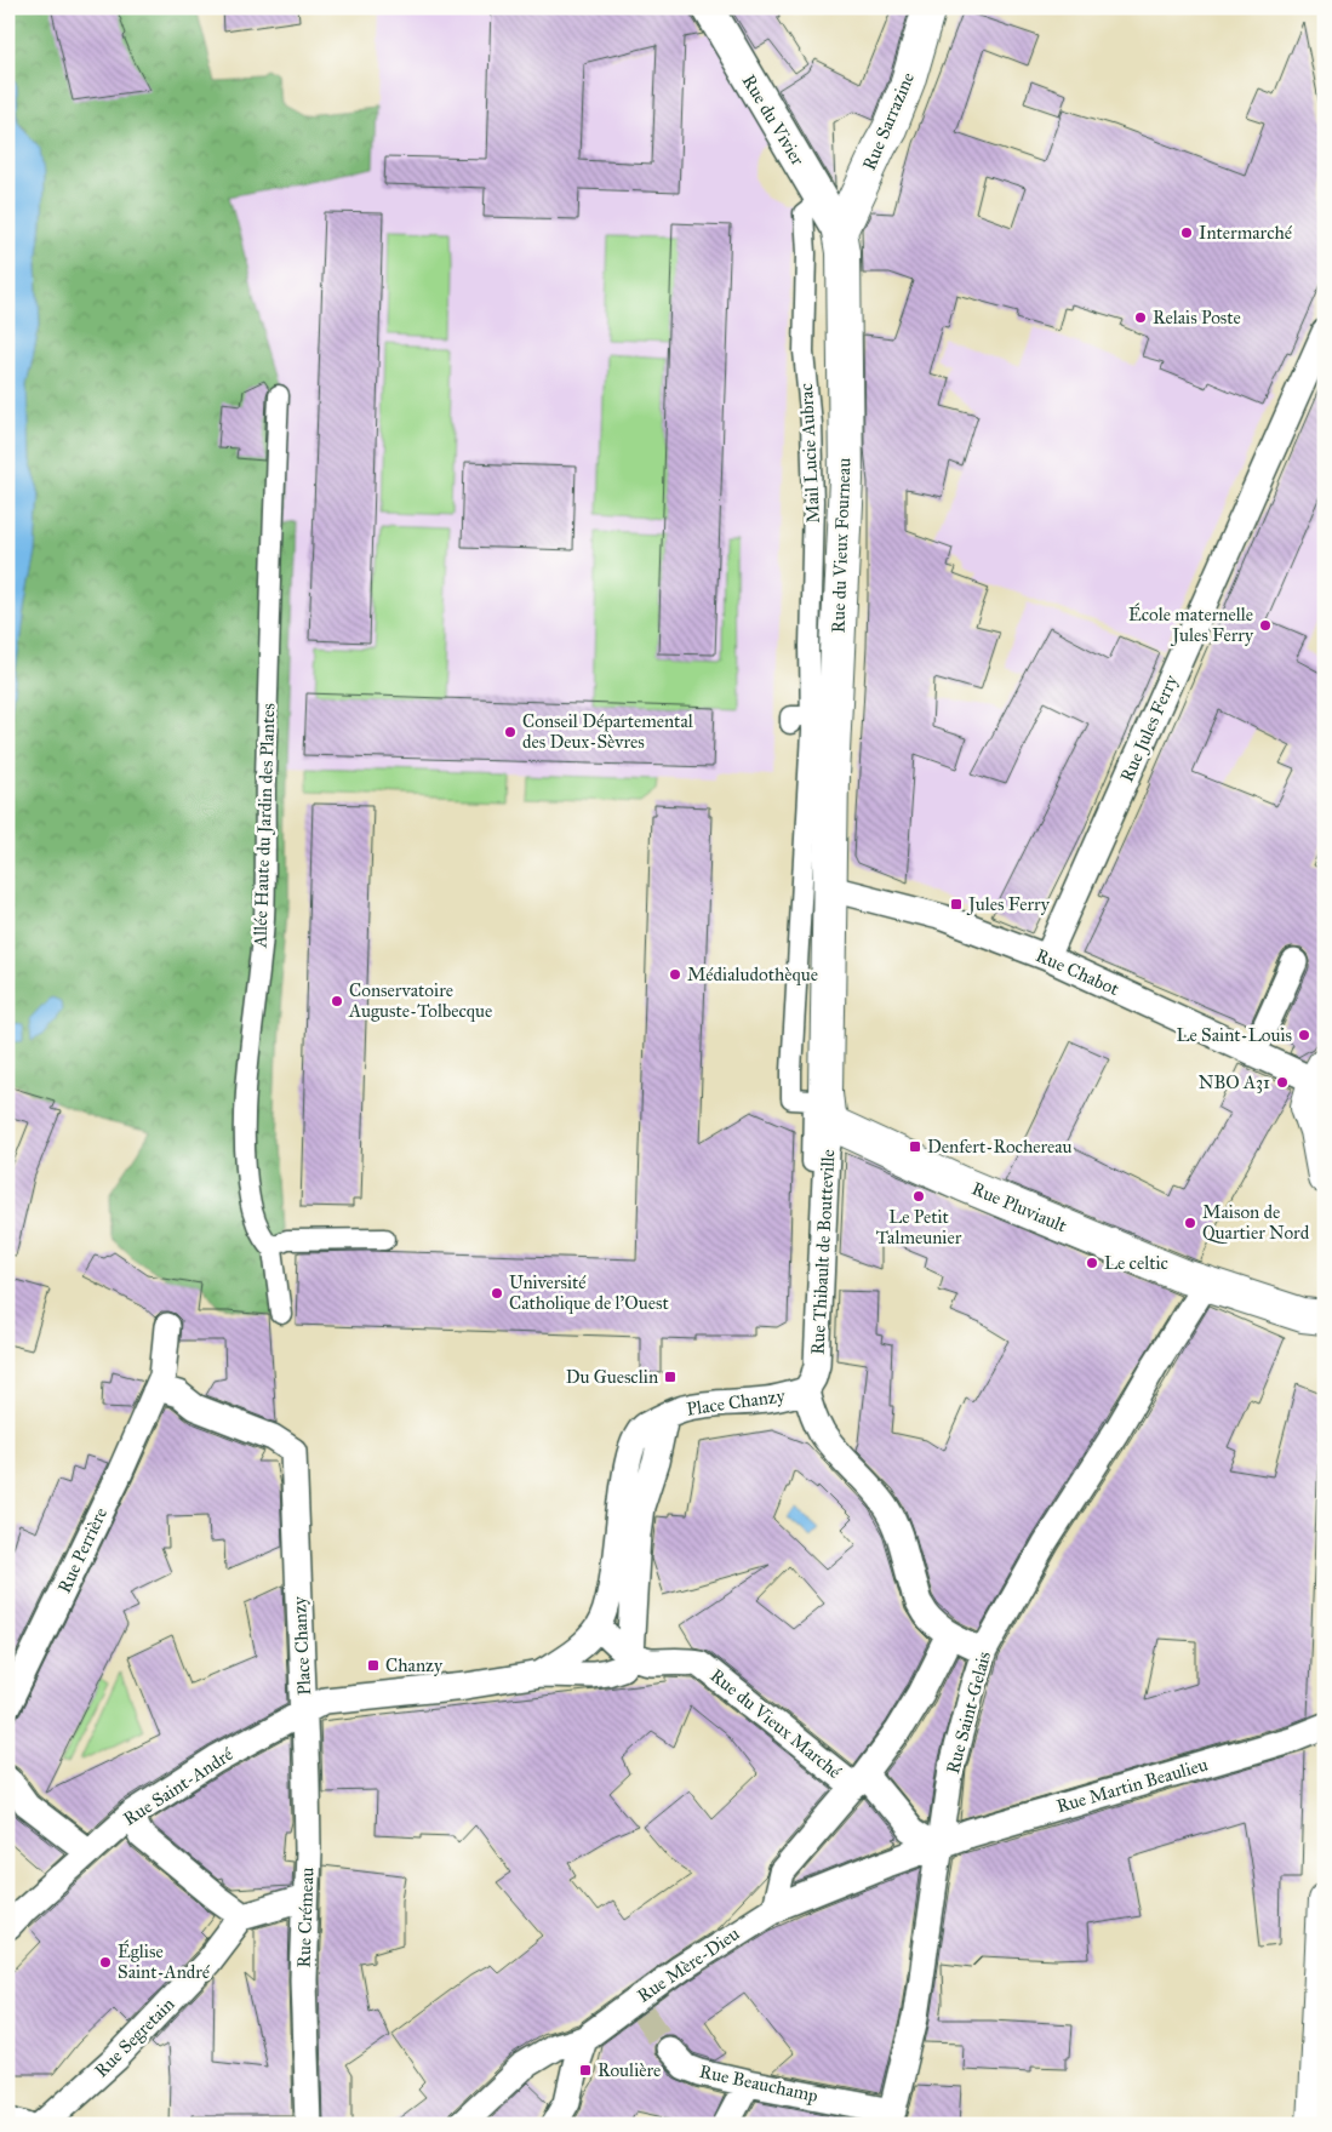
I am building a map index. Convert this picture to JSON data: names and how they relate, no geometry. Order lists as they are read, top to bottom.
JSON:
{
  "streets": {
    "main road": [
      "Rue Sarrazine",
      "Rue du Vieux Fourneau",
      "Rue Pluviault",
      "Rue Thibault de Boutteville"
    ],
    "street": [
      "Rue du Vivier",
      "Mail Lucie Aubrac",
      "Rue Jules Ferry",
      "Allée Haute du Jardin des Plantes",
      "Rue Chabot",
      "Place Chanzy",
      "Rue Perrière",
      "Rue Saint-Gelais",
      "Rue du Vieux Marché",
      "Rue Martin Beaulieu",
      "Rue Saint-André",
      "Rue Crémeau",
      "Rue Mère-Dieu",
      "Rue Segretain",
      "Rue Beauchamp"
    ]
  },
  "crossings": [
    ["Rue du Vivier", "Rue Sarrazine"],
    ["Rue du Vivier", "Mail Lucie Aubrac"],
    ["Rue du Vivier", "Rue du Vieux Fourneau"],
    ["Rue Sarrazine", "Rue du Vieux Fourneau"],
    ["Rue du Vieux Fourneau", "Rue Chabot"],
    ["Rue du Vieux Fourneau", "Rue Thibault de Boutteville"],
    ["Rue Jules Ferry", "Rue Chabot"],
    ["Rue Chabot", "Rue Thibault de Boutteville"],
    ["Rue Pluviault", "Rue Thibault de Boutteville"],
    ["Rue Pluviault", "Rue Saint-Gelais"],
    ["Rue Thibault de Boutteville", "Place Chanzy"],
    ["Place Chanzy", "Rue Perrière"],
    ["Place Chanzy", "Rue du Vieux Marché"],
    ["Place Chanzy", "Rue Saint-André"],
    ["Place Chanzy", "Rue Crémeau"],
    ["Rue Saint-Gelais", "Rue du Vieux Marché"],
    ["Rue Saint-Gelais", "Rue Martin Beaulieu"],
    ["Rue Saint-Gelais", "Rue Mère-Dieu"],
    ["Rue Saint-Gelais", "Rue Beauchamp"],
    ["Rue du Vieux Marché", "Rue Martin Beaulieu"],
    ["Rue du Vieux Marché", "Rue Mère-Dieu"],
    ["Rue Martin Beaulieu", "Rue Mère-Dieu"],
    ["Rue Saint-André", "Rue Crémeau"]
  ],
  "places": {
    "other": [
      "Intermarché",
      "Relais Poste",
      "École maternelle Jules Ferry",
      "Conseil Départemental des Deux-Sèvres",
      "Médialudothèque",
      "Conservatoire Auguste-Tolbecque",
      "Le Saint-Louis",
      "NBO A31",
      "Le Petit Talmeunier",
      "Maison de Quartier Nord",
      "Le celtic",
      "Université Catholique de l’Ouest",
      "Église Saint-André"
    ],
    "transit": [
      "Jules Ferry",
      "Denfert-Rochereau",
      "Du Guesclin",
      "Chanzy",
      "Roulière"
    ]
  }
}
